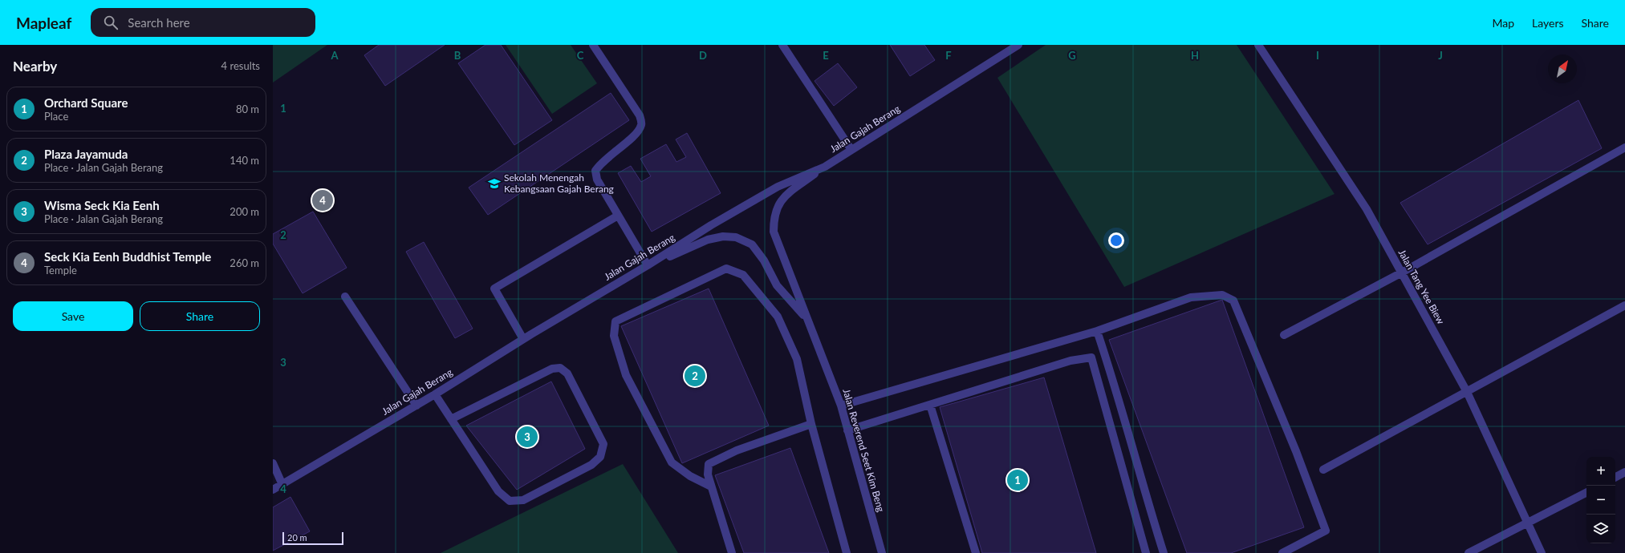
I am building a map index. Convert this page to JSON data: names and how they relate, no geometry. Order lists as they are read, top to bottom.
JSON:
{
  "streets": {
    "street": ["Jalan Gajah Berang", "Jalan Tang Yee Biew", "Jalan Reverend Seet Kim Beng"]
  },
  "crossings": [
    ["Jalan Gajah Berang", "Jalan Reverend Seet Kim Beng"]
  ],
  "places": {
    "school or university": ["Sekolah Menengah Kebangsaan Gajah Berang"]
  },
  "scale_bar": "20 m",
  "north": "top right",
  "page": {
    "header": "Mapleaf",
    "search": "Search here",
    "nav": ["Map", "Layers", "Share"],
    "heading": ["Nearby", "4 results"],
    "list": [
      {
        "mark": "1",
        "name": "Orchard Square",
        "note": "Place",
        "value": "80 m"
      },
      {
        "mark": "2",
        "name": "Plaza Jayamuda",
        "note": "Place · Jalan Gajah Berang",
        "value": "140 m"
      },
      {
        "mark": "3",
        "name": "Wisma Seck Kia Eenh",
        "note": "Place · Jalan Gajah Berang",
        "value": "200 m"
      },
      {
        "mark": "4",
        "name": "Seck Kia Eenh Buddhist Temple",
        "note": "Temple",
        "value": "260 m"
      }
    ],
    "pins": [
      "4",
      "2",
      "3",
      "1"
    ],
    "buttons": ["Save", "Share"],
    "map_buttons": ["+", "−"],
    "scale": "20 m"
  },
  "grid": {
    "columns": [
      "A",
      "B",
      "C",
      "D",
      "E",
      "F",
      "G",
      "H",
      "I",
      "J"
    ],
    "rows": [
      "1",
      "2",
      "3",
      "4"
    ]
  }
}
